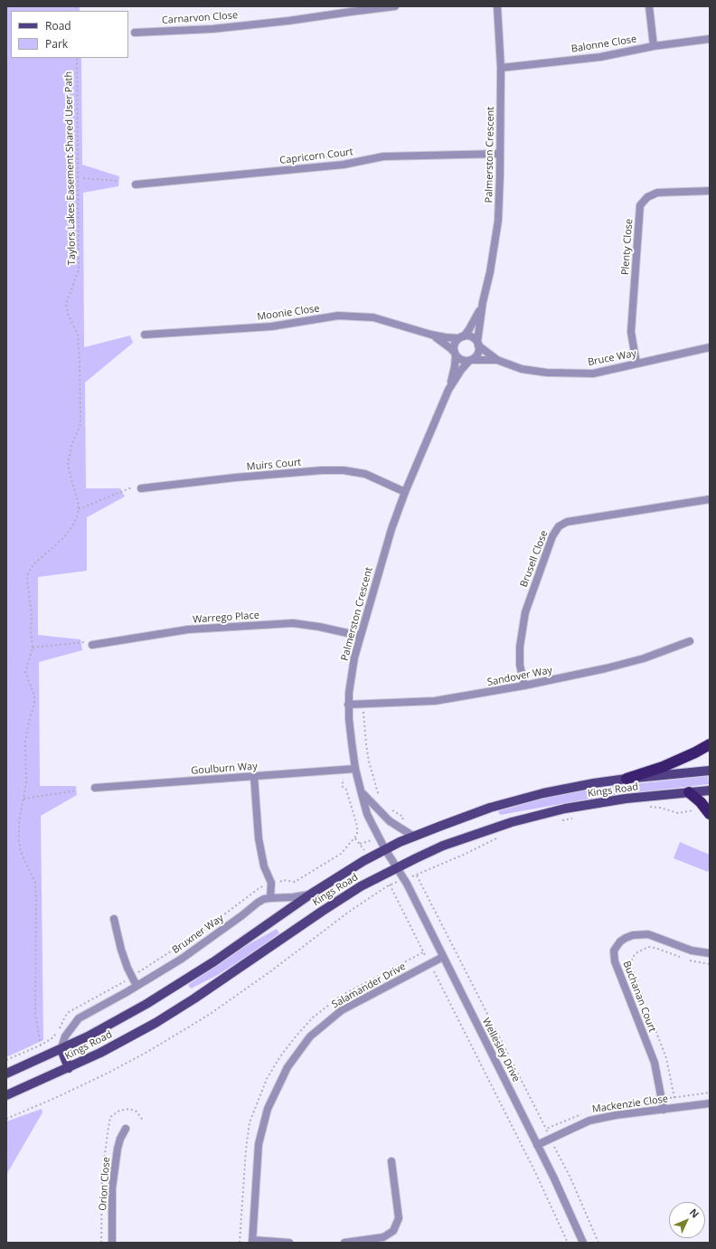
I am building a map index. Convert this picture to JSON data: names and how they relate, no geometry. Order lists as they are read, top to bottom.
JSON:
{
  "streets": {
    "main road": ["Kings Road"],
    "street": [
      "Carnarvon Close",
      "Balonne Close",
      "Palmerston Crescent",
      "Capricorn Court",
      "Plenty Close",
      "Moonie Close",
      "Bruce Way",
      "Muirs Court",
      "Brusell Close",
      "Warrego Place",
      "Sandover Way",
      "Goulburn Way",
      "Bruxner Way",
      "Salamander Drive",
      "Buchanan Court",
      "Wellesley Drive",
      "Mackenzie Close",
      "Orion Close"
    ],
    "path": ["Taylors Lakes Easement Shared User Path"]
  },
  "crossings": [
    ["Balonne Close", "Palmerston Crescent"],
    ["Palmerston Crescent", "Capricorn Court"],
    ["Palmerston Crescent", "Moonie Close"],
    ["Palmerston Crescent", "Bruce Way"],
    ["Palmerston Crescent", "Muirs Court"],
    ["Palmerston Crescent", "Warrego Place"],
    ["Palmerston Crescent", "Sandover Way"],
    ["Palmerston Crescent", "Goulburn Way"],
    ["Palmerston Crescent", "Kings Road"],
    ["Palmerston Crescent", "Wellesley Drive"],
    ["Plenty Close", "Bruce Way"],
    ["Moonie Close", "Bruce Way"],
    ["Brusell Close", "Sandover Way"],
    ["Kings Road", "Bruxner Way"],
    ["Kings Road", "Wellesley Drive"],
    ["Salamander Drive", "Wellesley Drive"],
    ["Buchanan Court", "Mackenzie Close"],
    ["Wellesley Drive", "Mackenzie Close"]
  ],
  "legend": ["Road", "Park"],
  "north": "top right"
}
